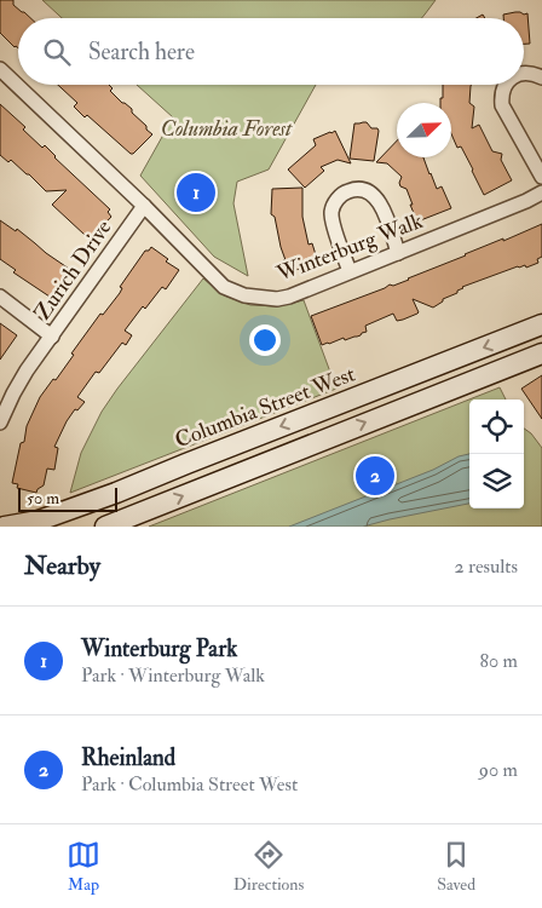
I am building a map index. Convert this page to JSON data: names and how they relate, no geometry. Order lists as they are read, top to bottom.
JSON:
{
  "streets": {
    "main road": ["Columbia Street West"],
    "street": ["Winterburg Walk", "Zurich Drive"]
  },
  "crossings": [
    ["Winterburg Walk", "Zurich Drive"]
  ],
  "parks": ["Columbia Forest"],
  "scale_bar": "50 m",
  "north": "top right",
  "page": {
    "search": "Search here",
    "pins": ["1", "2"],
    "scale": "50 m",
    "heading": ["Nearby", "2 results"],
    "list": [
      {
        "mark": "1",
        "name": "Winterburg Park",
        "note": "Park · Winterburg Walk",
        "value": "80 m"
      },
      {
        "mark": "2",
        "name": "Rheinland",
        "note": "Park · Columbia Street West",
        "value": "90 m"
      }
    ],
    "nav": ["Map", "Directions", "Saved"]
  }
}
